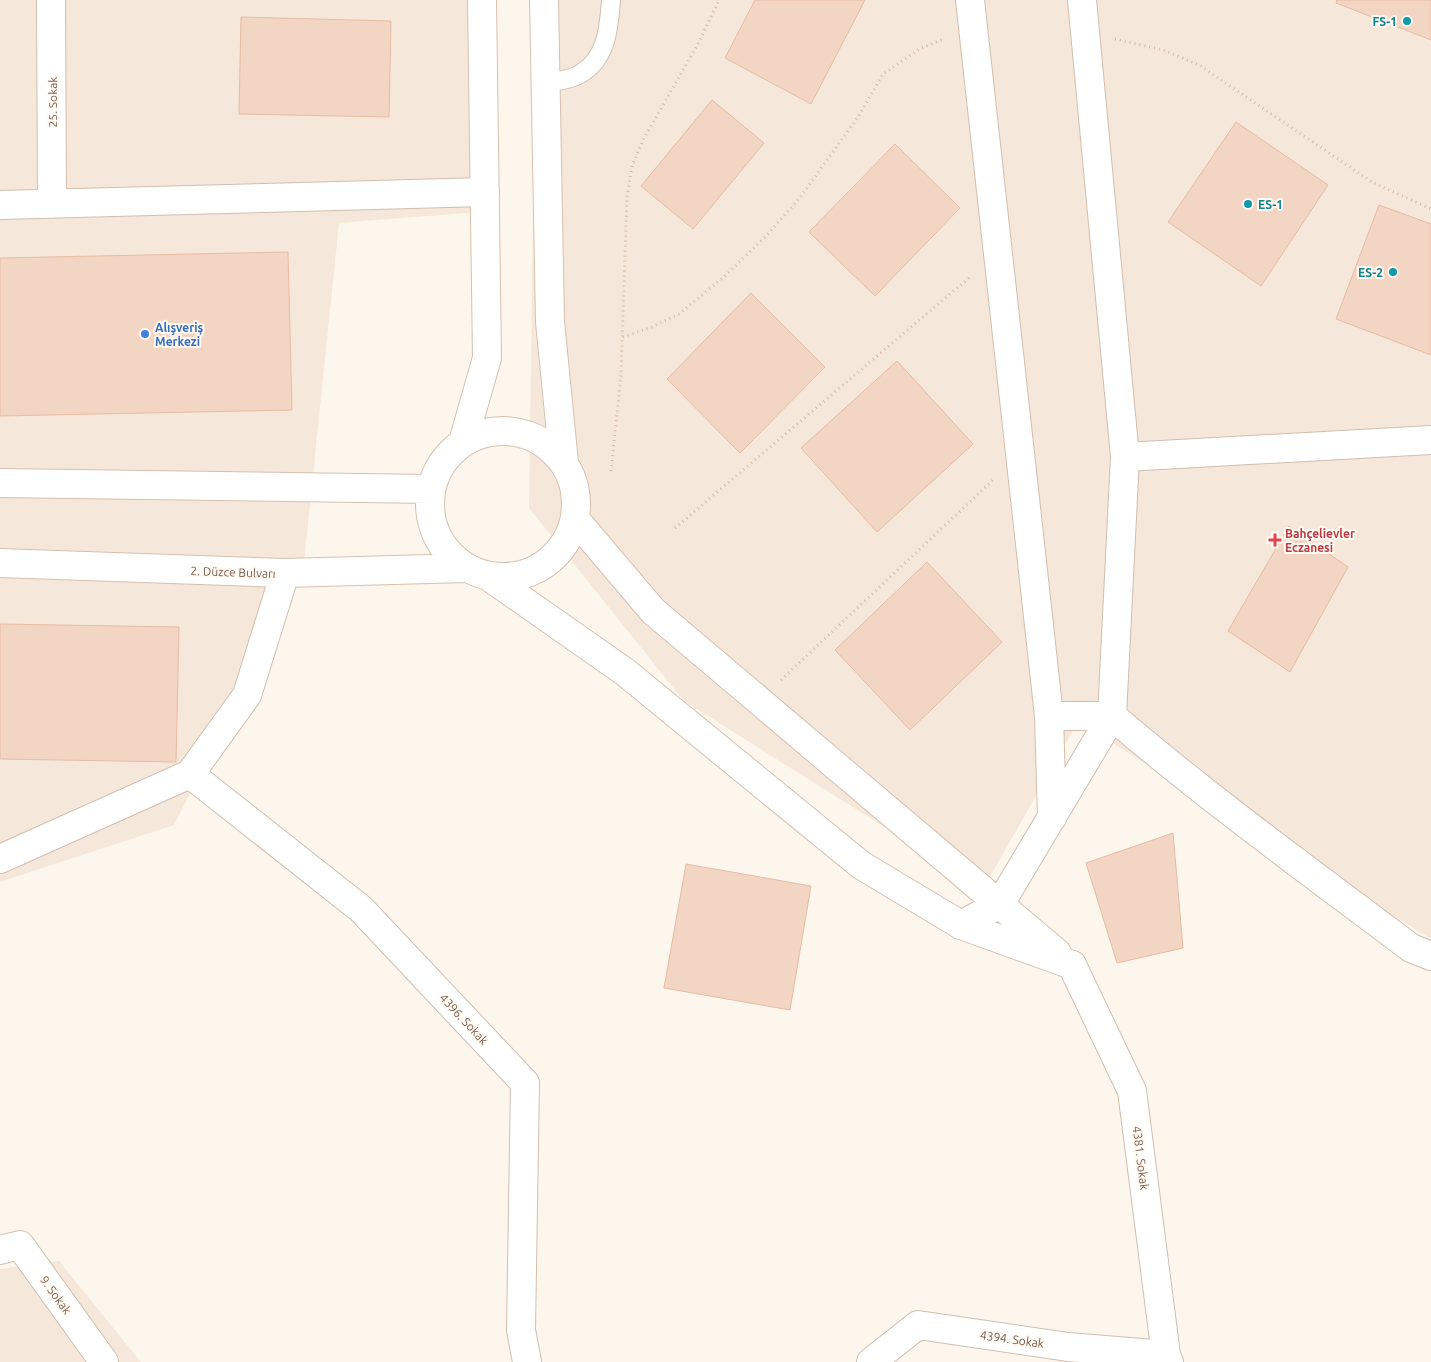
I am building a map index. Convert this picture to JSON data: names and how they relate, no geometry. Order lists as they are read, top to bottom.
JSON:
{
  "streets": {
    "street": [
      "25. Sokak",
      "2. Düzce Bulvarı",
      "4396. Sokak",
      "4381. Sokak",
      "9. Sokak",
      "4394. Sokak"
    ]
  },
  "crossings": [
    ["4381. Sokak", "4394. Sokak"]
  ],
  "places": {
    "other": [
      "FS-1",
      "ES-1",
      "ES-2",
      "Alışveriş Merkezi"
    ],
    "health": ["Bahçelievler Eczanesi"]
  }
}
